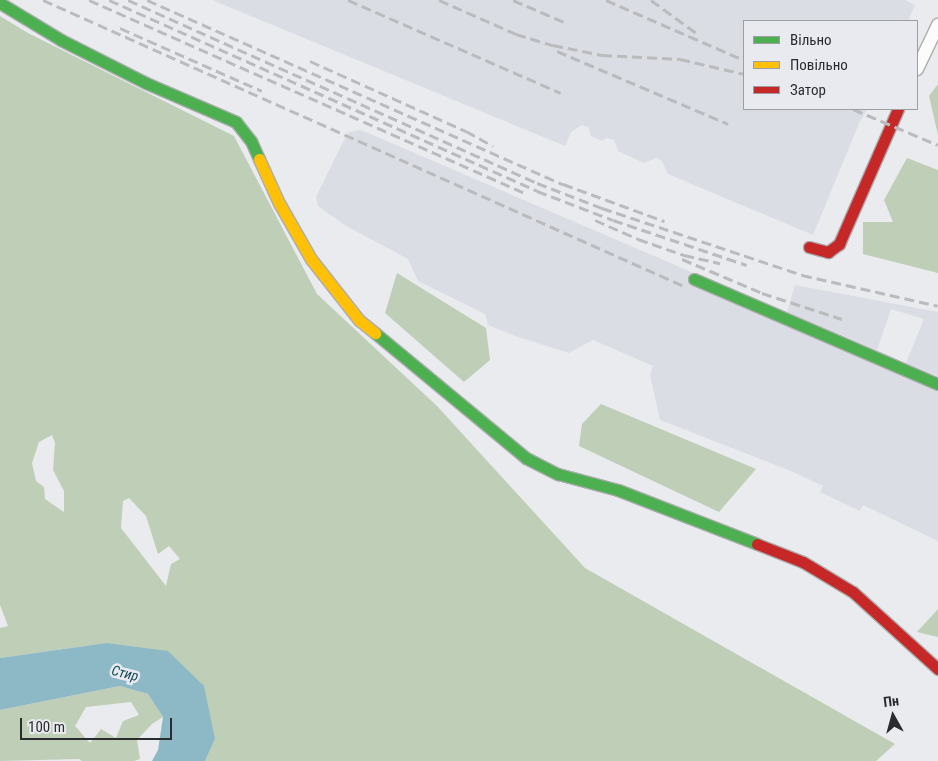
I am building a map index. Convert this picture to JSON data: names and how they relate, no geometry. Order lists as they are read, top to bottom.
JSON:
{
  "water": ["Стир"],
  "legend": ["Вільно", "Повільно", "Затор"],
  "scale_bar": "100 m",
  "north": "top"
}
